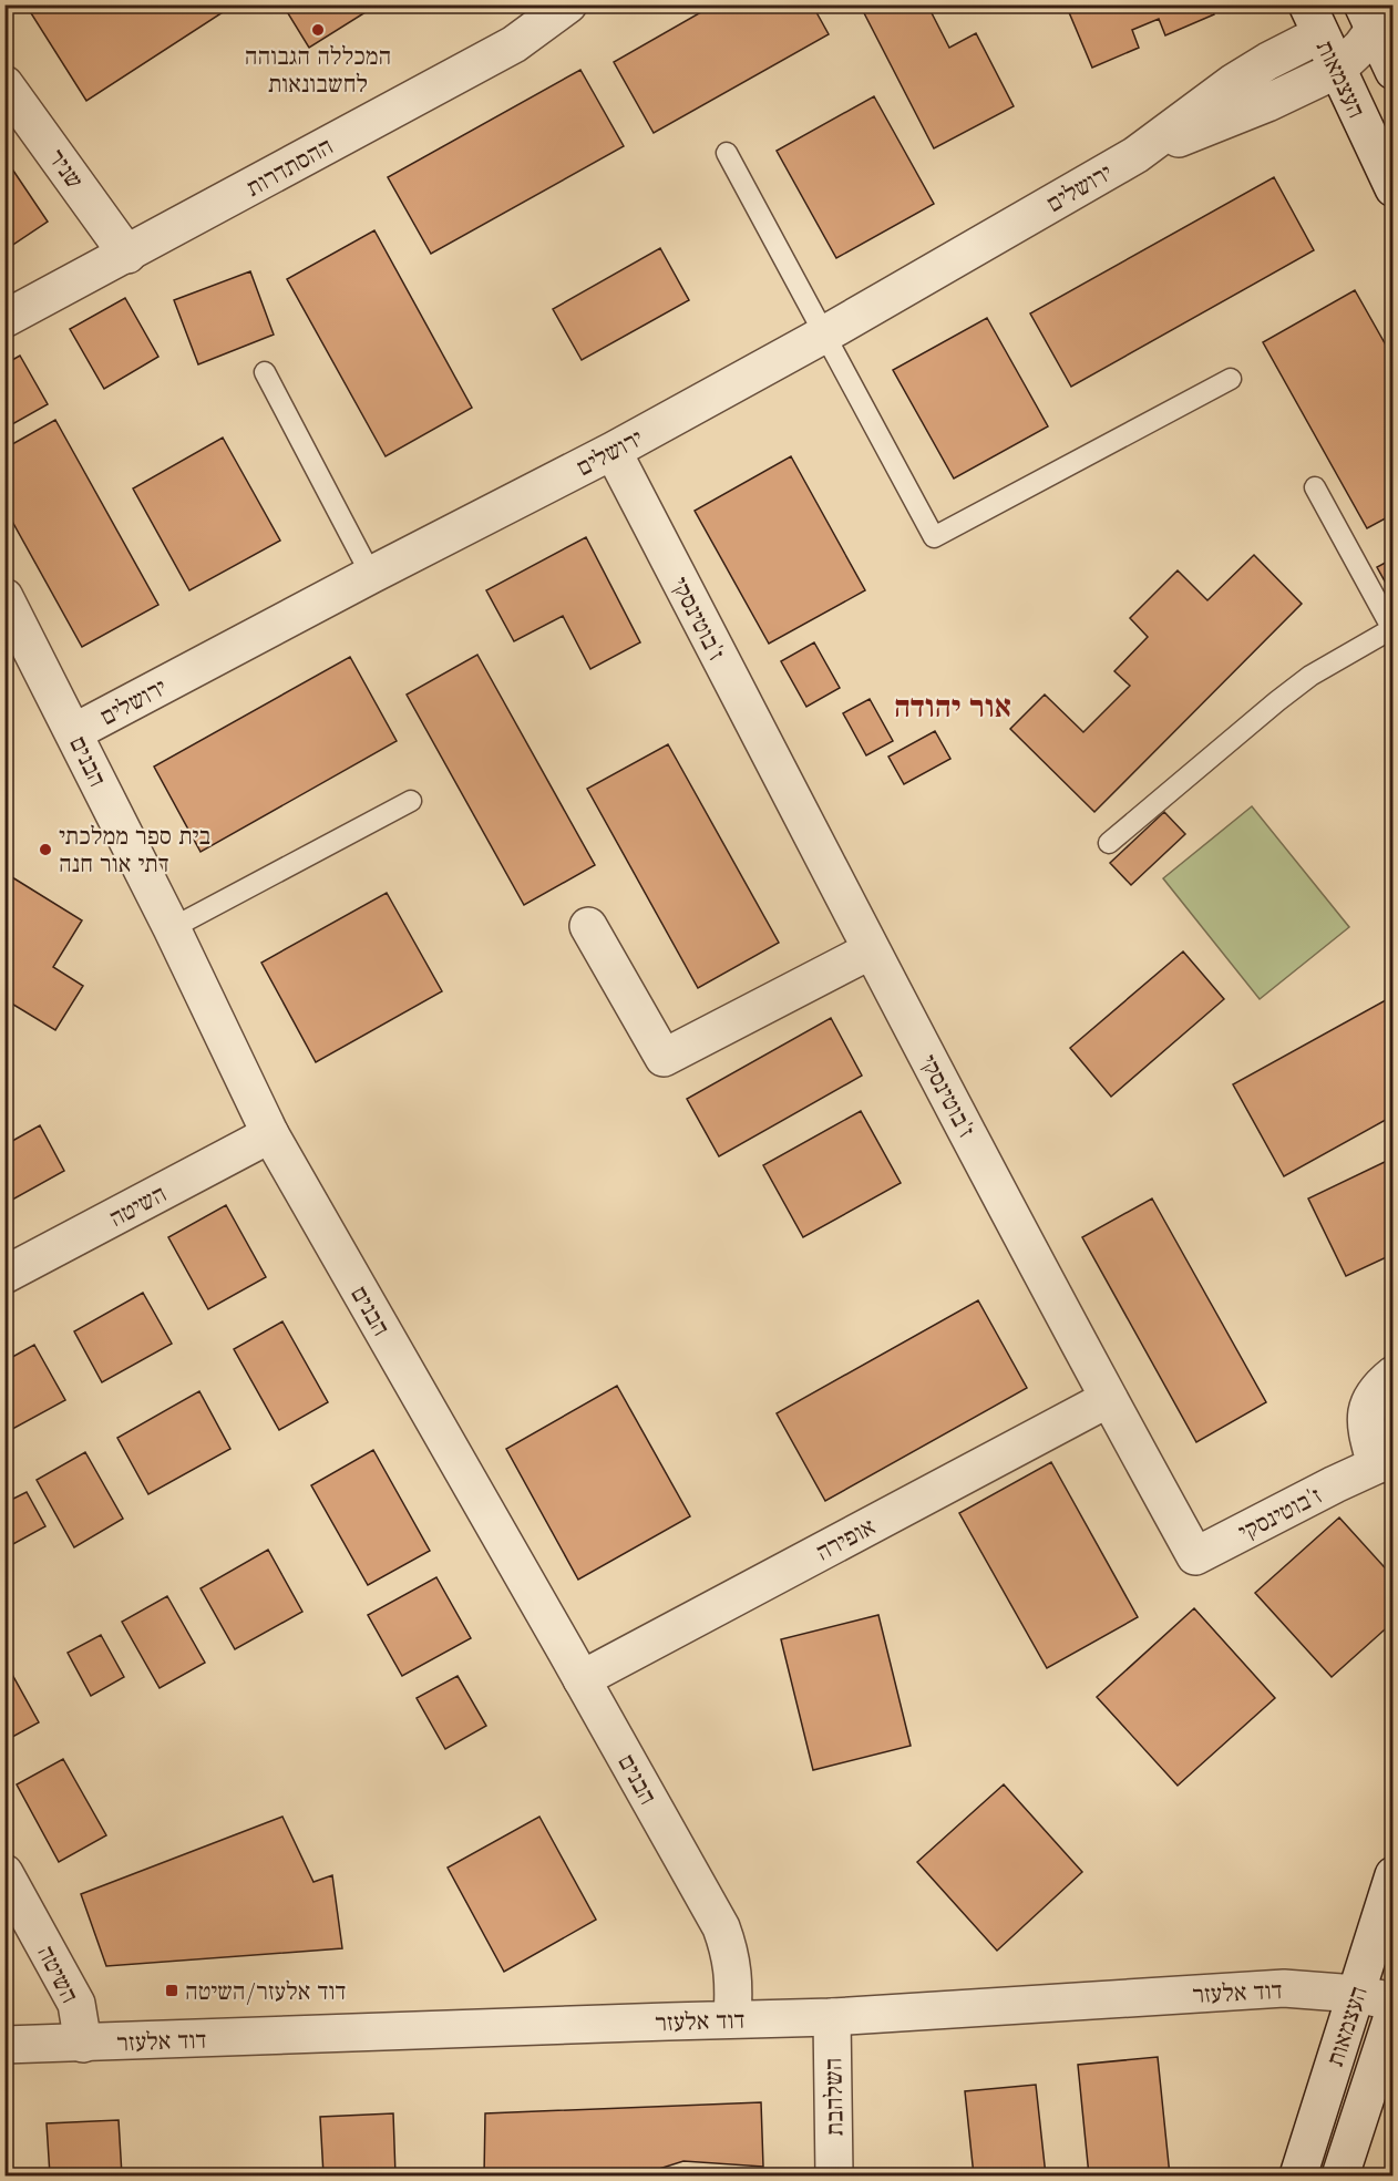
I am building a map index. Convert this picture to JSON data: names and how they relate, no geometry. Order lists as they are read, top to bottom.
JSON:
{
  "streets": {
    "street": [
      "העצמאות",
      "ההסתדרות",
      "שניר",
      "ירושלים",
      "ז'בוטינסקי",
      "הבנים",
      "השיטה",
      "אופירה",
      "דוד אלעזר",
      "השלהבת"
    ]
  },
  "crossings": [
    ["העצמאות", "ירושלים"],
    ["העצמאות", "דוד אלעזר"],
    ["ההסתדרות", "שניר"],
    ["ירושלים", "ז'בוטינסקי"],
    ["ירושלים", "הבנים"],
    ["ז'בוטינסקי", "אופירה"],
    ["הבנים", "השיטה"],
    ["הבנים", "אופירה"],
    ["הבנים", "דוד אלעזר"],
    ["השיטה", "דוד אלעזר"],
    ["דוד אלעזר", "השלהבת"]
  ],
  "districts": ["אור יהודה"],
  "places": {
    "other": ["המכללה הגבוהה לחשבונאות", "בית ספר ממלכתי דתי אור חנה"],
    "transit": ["דוד אלעזר/השיטה"]
  }
}
